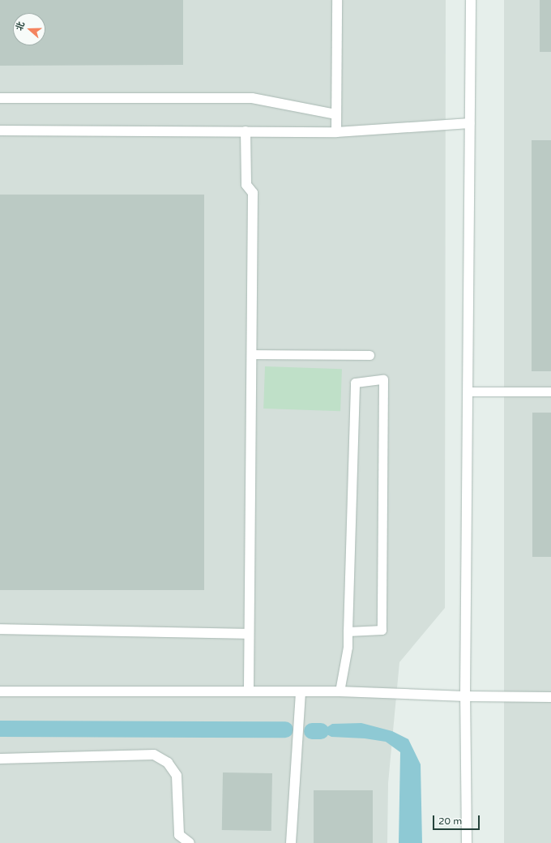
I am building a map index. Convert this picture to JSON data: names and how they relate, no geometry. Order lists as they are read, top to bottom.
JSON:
{
  "scale_bar": "20 m",
  "north": "left"
}
